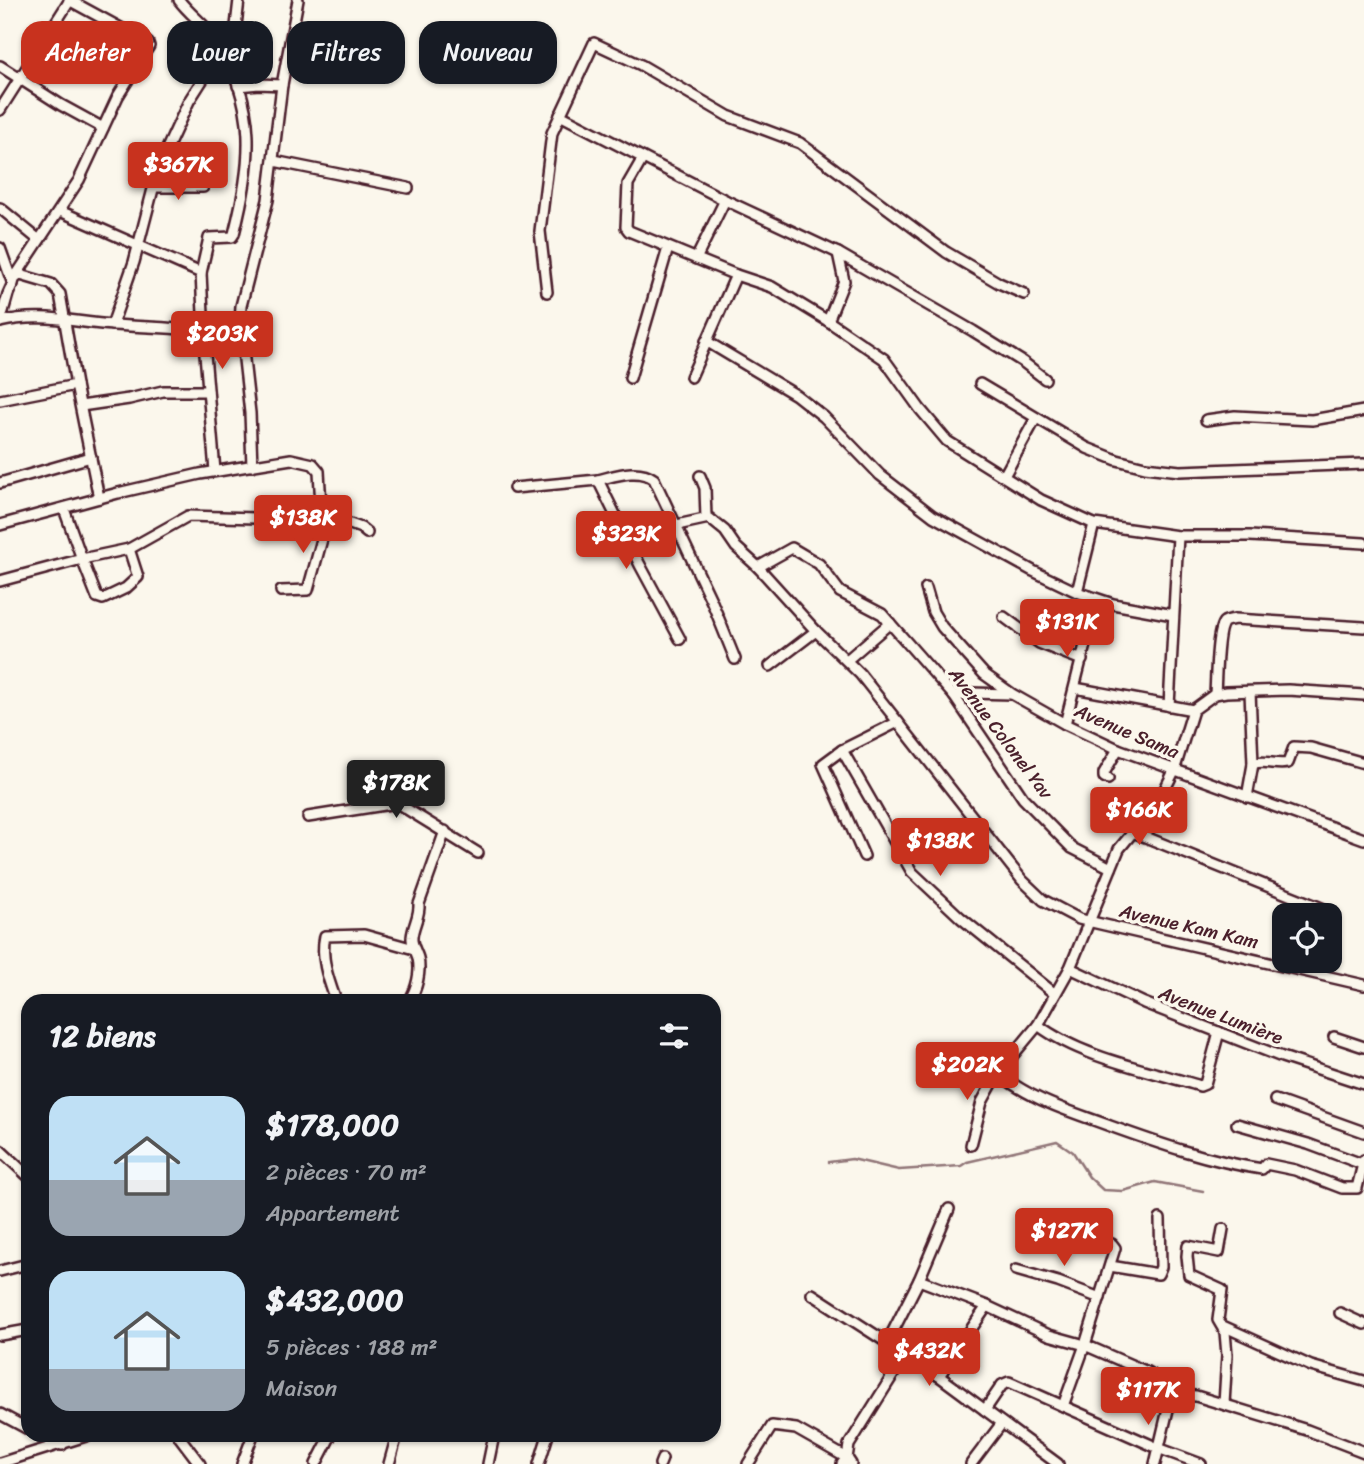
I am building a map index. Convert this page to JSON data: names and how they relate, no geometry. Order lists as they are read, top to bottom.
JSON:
{
  "streets": {
    "street": [
      "Avenue Sama",
      "Avenue Colonel Yav",
      "Avenue Kam Kam",
      "Avenue Lumière"
    ]
  },
  "crossings": [
    ["Avenue Colonel Yav", "Avenue Kam Kam"]
  ],
  "page": {
    "chip": [
      "Acheter",
      "Louer",
      "Filtres",
      "Nouveau"
    ],
    "price": [
      "$367K",
      "$203K",
      "$138K",
      "$323K",
      "$131K",
      "$178K",
      "$166K",
      "$138K",
      "$202K",
      "$127K",
      "$432K",
      "$117K"
    ],
    "heading": "12 biens",
    "list": [
      {
        "name": "$178,000",
        "note": "2 pièces · 70 m² · Appartement"
      },
      {
        "name": "$432,000",
        "note": "5 pièces · 188 m² · Maison"
      }
    ]
  }
}
